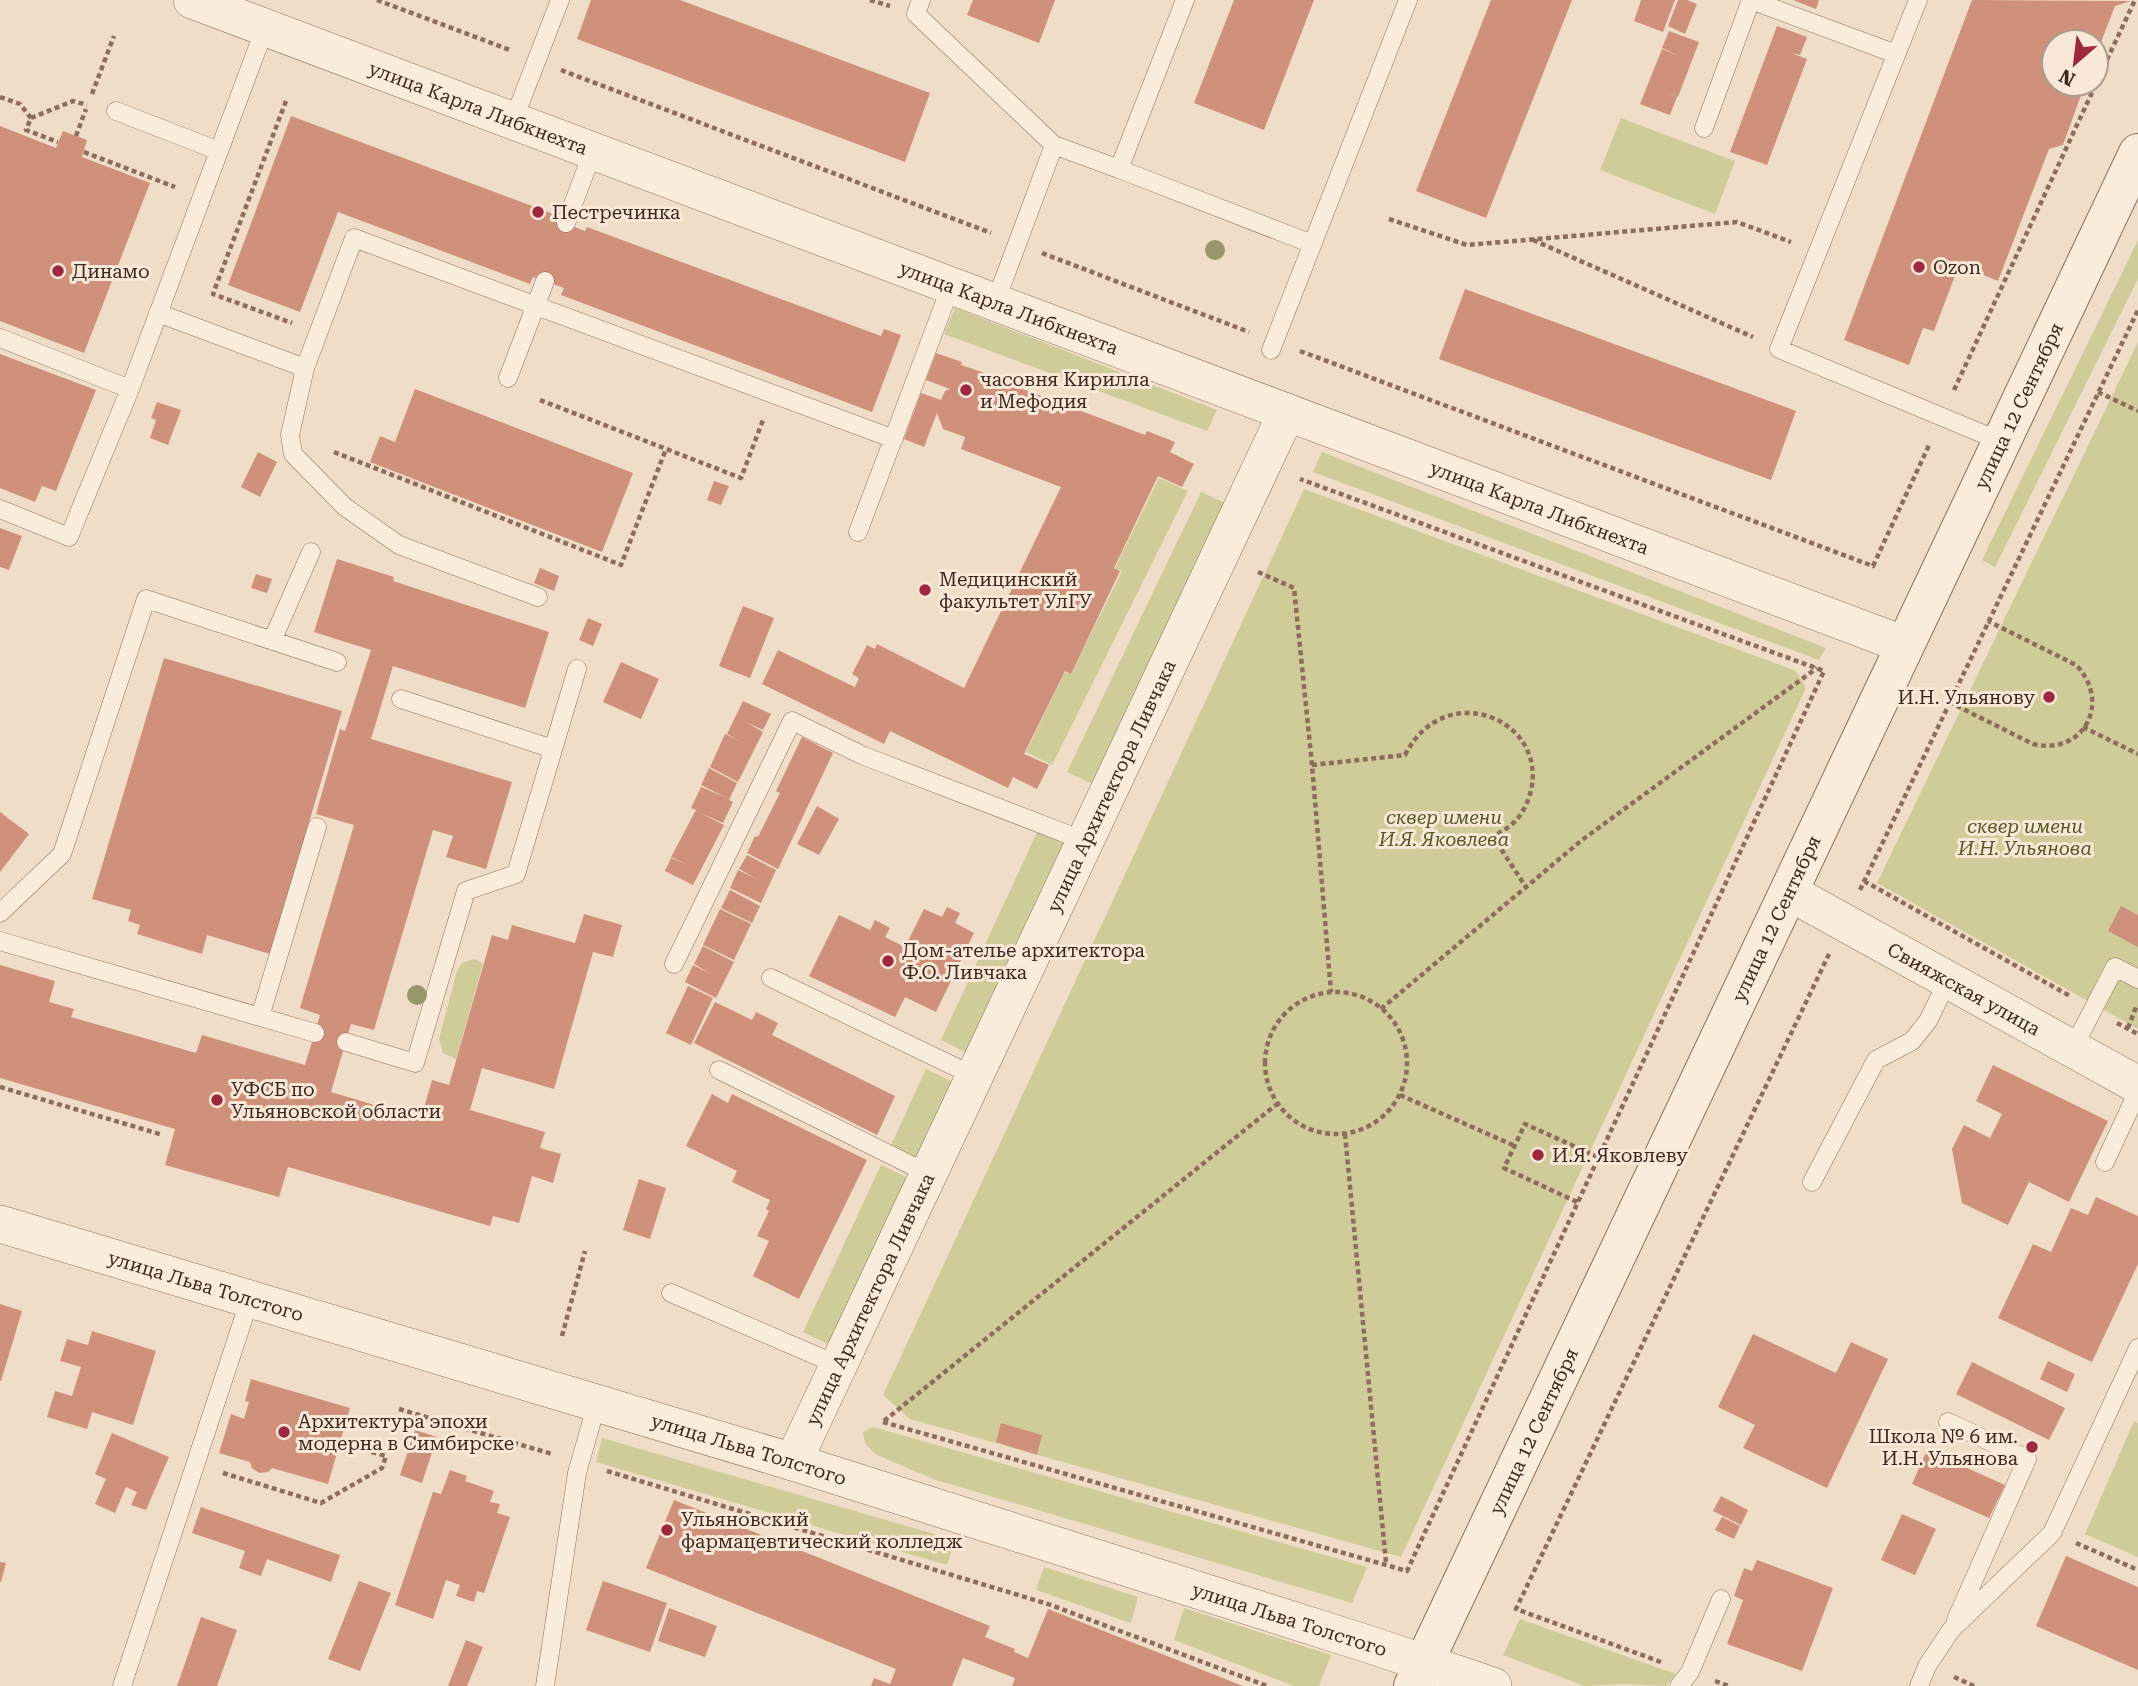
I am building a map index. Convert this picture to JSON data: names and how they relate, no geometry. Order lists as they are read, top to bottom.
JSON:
{
  "streets": {
    "street": [
      "улица Карла Либкнехта",
      "улица 12 Сентября",
      "улица Архитектора Ливчака",
      "Свияжская улица",
      "улица Льва Толстого"
    ]
  },
  "crossings": [
    ["улица Карла Либкнехта", "улица 12 Сентября"],
    ["улица Карла Либкнехта", "улица Архитектора Ливчака"],
    ["улица 12 Сентября", "Свияжская улица"],
    ["улица 12 Сентября", "улица Льва Толстого"],
    ["улица Архитектора Ливчака", "улица Льва Толстого"]
  ],
  "parks": ["сквер имени И.Я. Яковлева", "сквер имени И.Н. Ульянова"],
  "places": [
    "Пестречинка",
    "Ozon",
    "Динамо",
    "часовня Кирилла и Мефодия",
    "Медицинский факультет УлГУ",
    "И.Н. Ульянову",
    "Дом-ателье архитектора Ф.О. Ливчака",
    "УФСБ по Ульяновской области",
    "И.Я. Яковлеву",
    "Архитектура эпохи модерна в Симбирске",
    "Школа № 6 им. И.Н. Ульянова",
    "Ульяновский фaрмацевтический колледж"
  ],
  "north": "bottom left"
}
